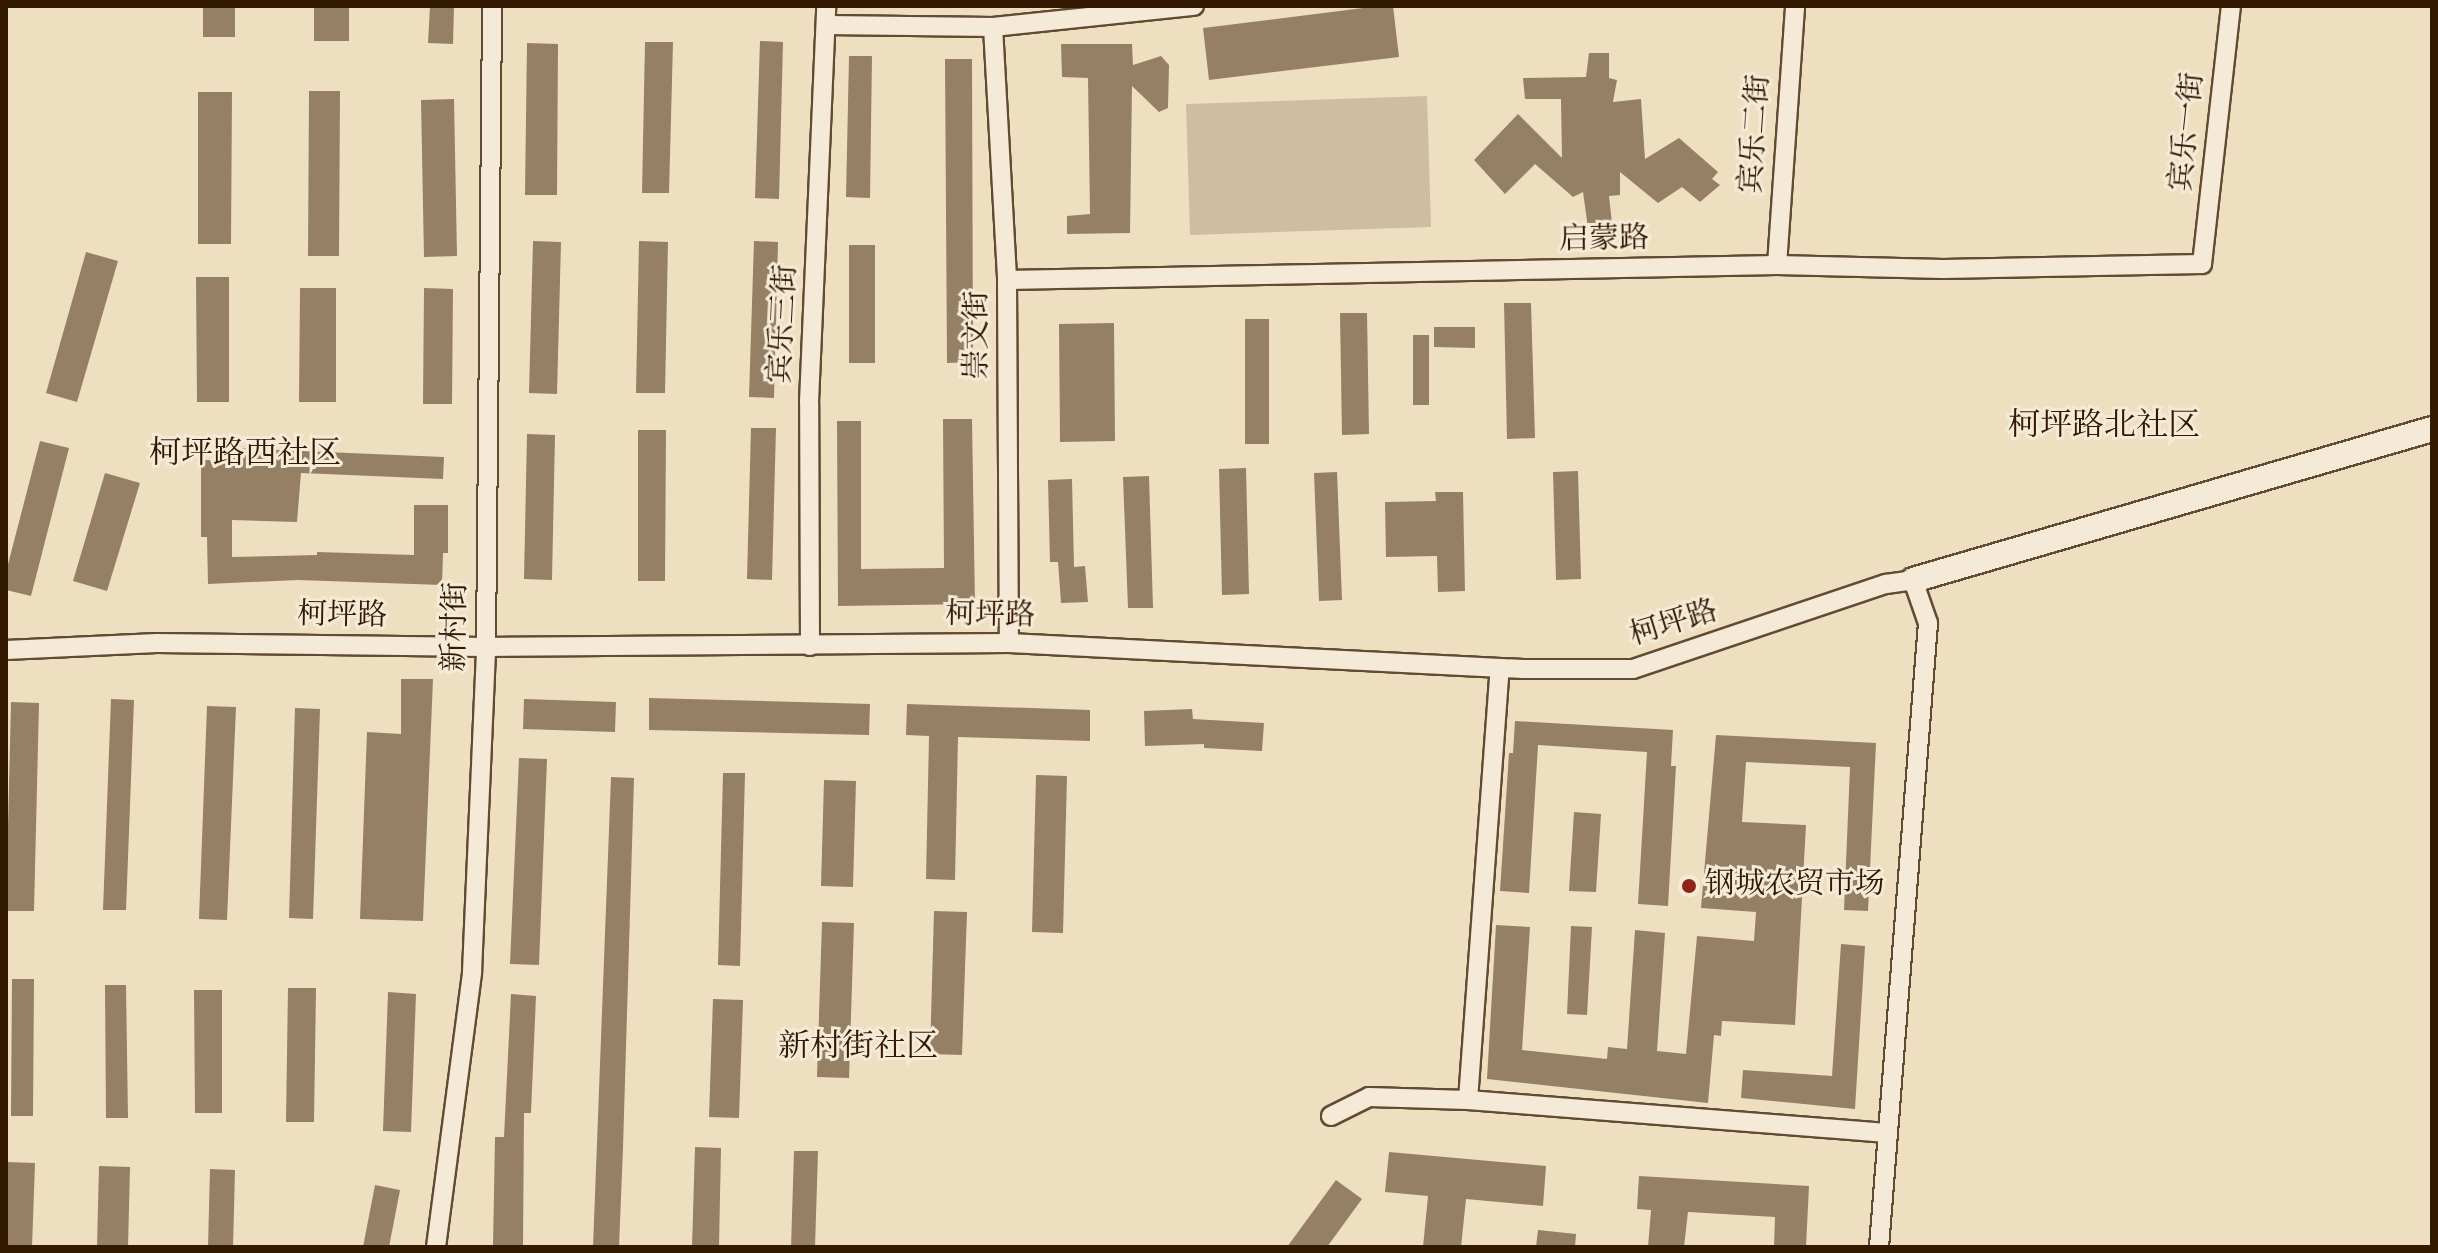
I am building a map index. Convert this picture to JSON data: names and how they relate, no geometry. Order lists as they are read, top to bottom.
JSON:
{
  "streets": {
    "street": [
      "宾乐一街",
      "宾乐二街",
      "启蒙路",
      "宾乐三街",
      "崇文街",
      "柯坪路",
      "新村街"
    ]
  },
  "crossings": [
    ["宾乐一街", "启蒙路"],
    ["宾乐二街", "启蒙路"],
    ["启蒙路", "崇文街"],
    ["宾乐三街", "柯坪路"],
    ["崇文街", "柯坪路"],
    ["柯坪路", "新村街"]
  ],
  "districts": ["柯坪路北社区", "柯坪路西社区", "新村街社区"],
  "places": ["钢城农贸市场"]
}
